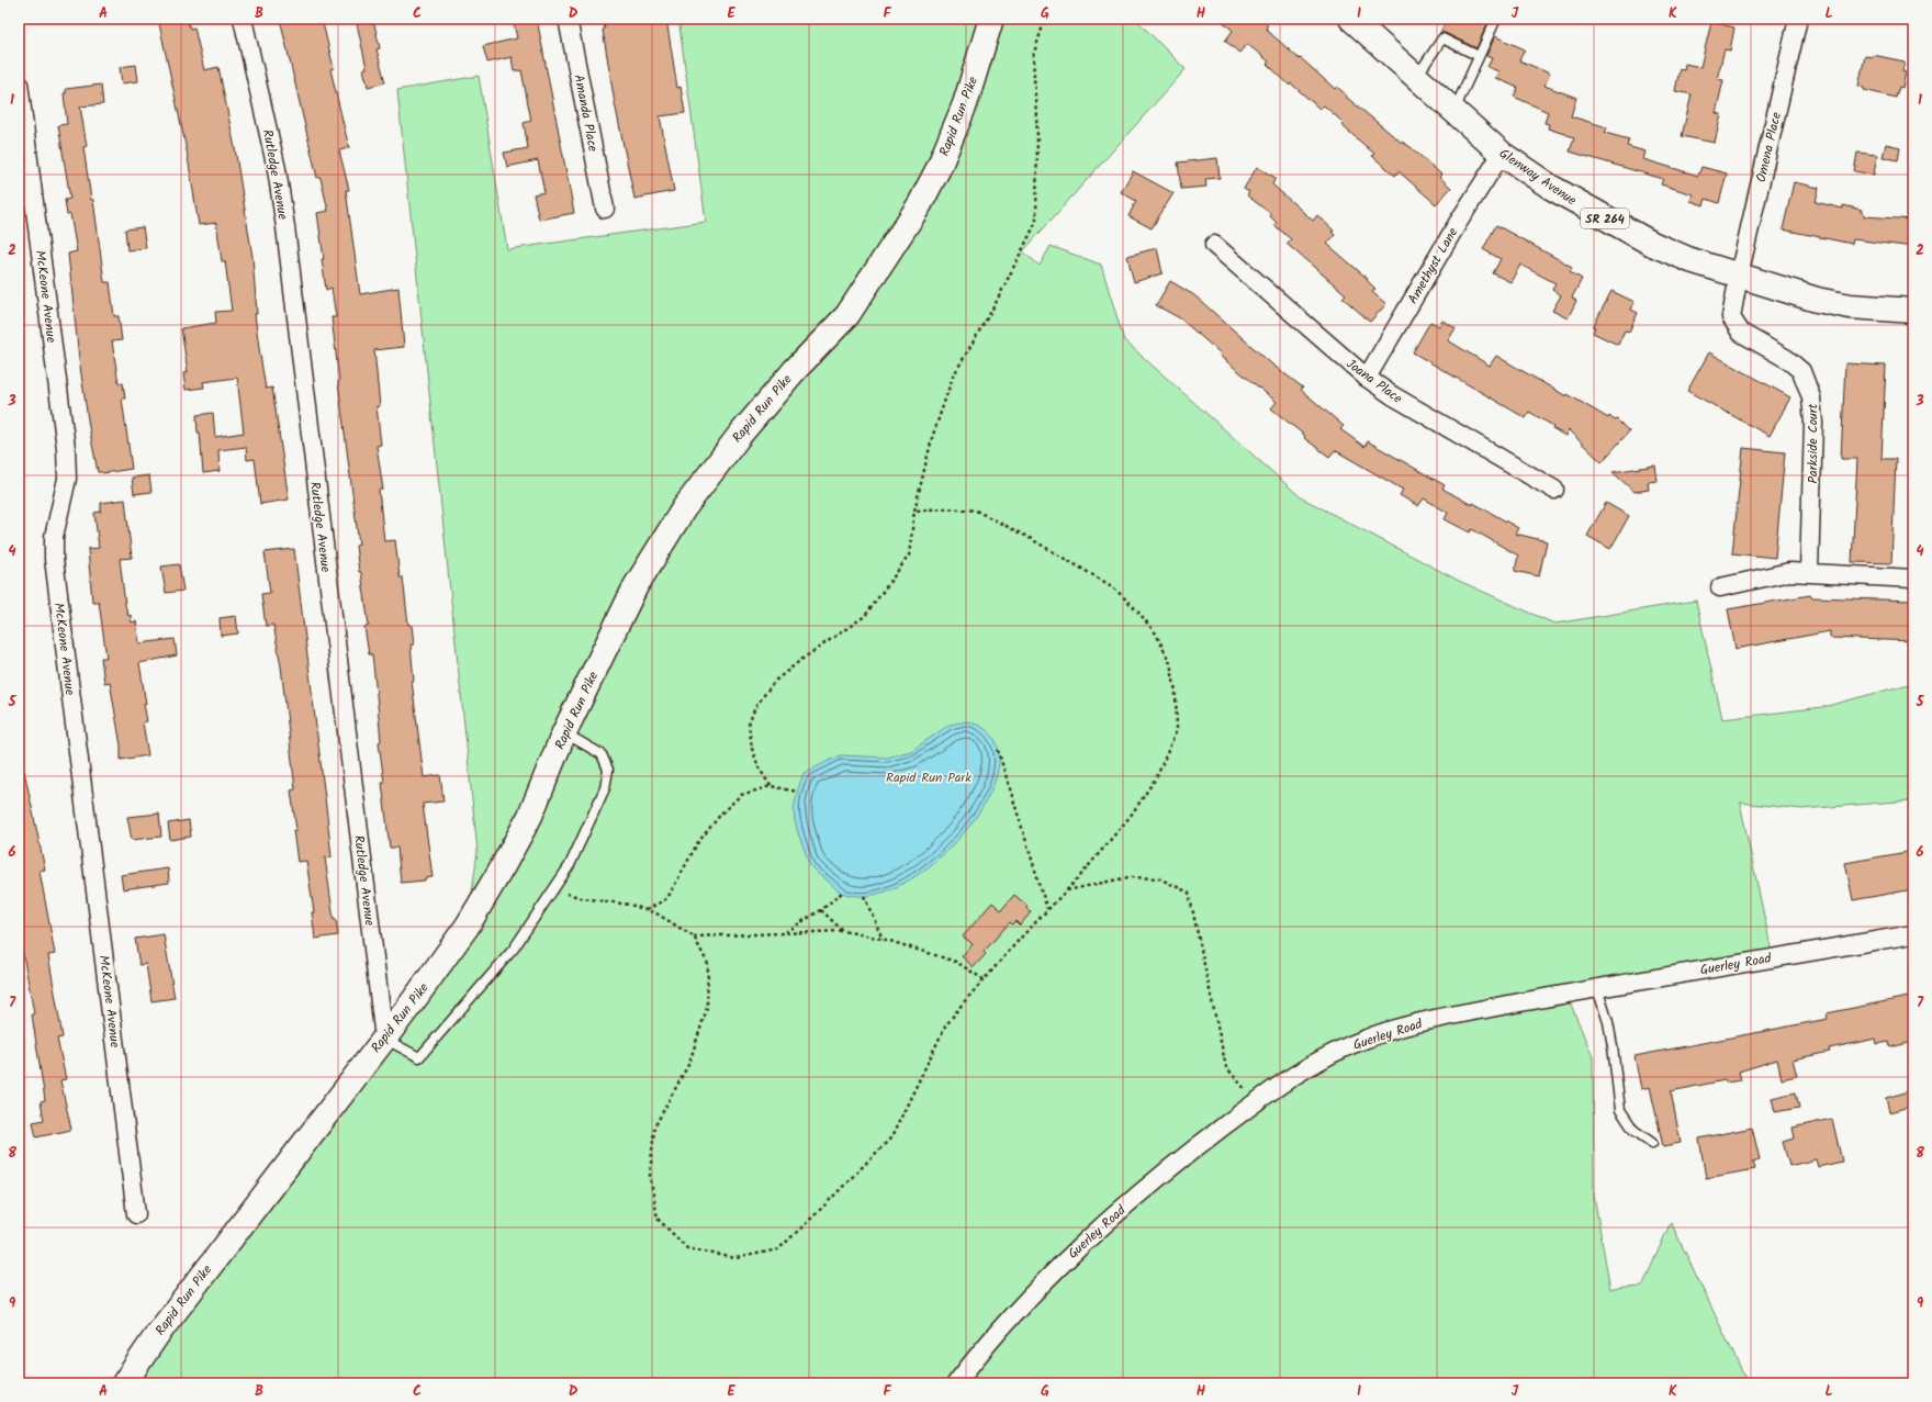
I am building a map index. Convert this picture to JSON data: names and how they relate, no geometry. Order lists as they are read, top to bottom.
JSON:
{
  "streets": {
    "street": [
      "Amanda Place",
      "Rapid Run Pike",
      "Omena Place",
      "Rutledge Avenue",
      "Glenway Avenue",
      "SR 264",
      "Amethyst Lane",
      "McKeone Avenue",
      "Joana Place",
      "Parkside Court",
      "Guerley Road"
    ]
  },
  "crossings": [
    ["Rapid Run Pike", "Rutledge Avenue"],
    ["Omena Place", "Glenway Avenue"],
    ["Omena Place", "Parkside Court"],
    ["Glenway Avenue", "Amethyst Lane"],
    ["Glenway Avenue", "Parkside Court"],
    ["Amethyst Lane", "Joana Place"]
  ],
  "parks": ["Rapid Run Park"],
  "grid": {
    "columns": [
      "A",
      "B",
      "C",
      "D",
      "E",
      "F",
      "G",
      "H",
      "I",
      "J",
      "K",
      "L"
    ],
    "rows": [
      "1",
      "2",
      "3",
      "4",
      "5",
      "6",
      "7",
      "8",
      "9"
    ]
  }
}
